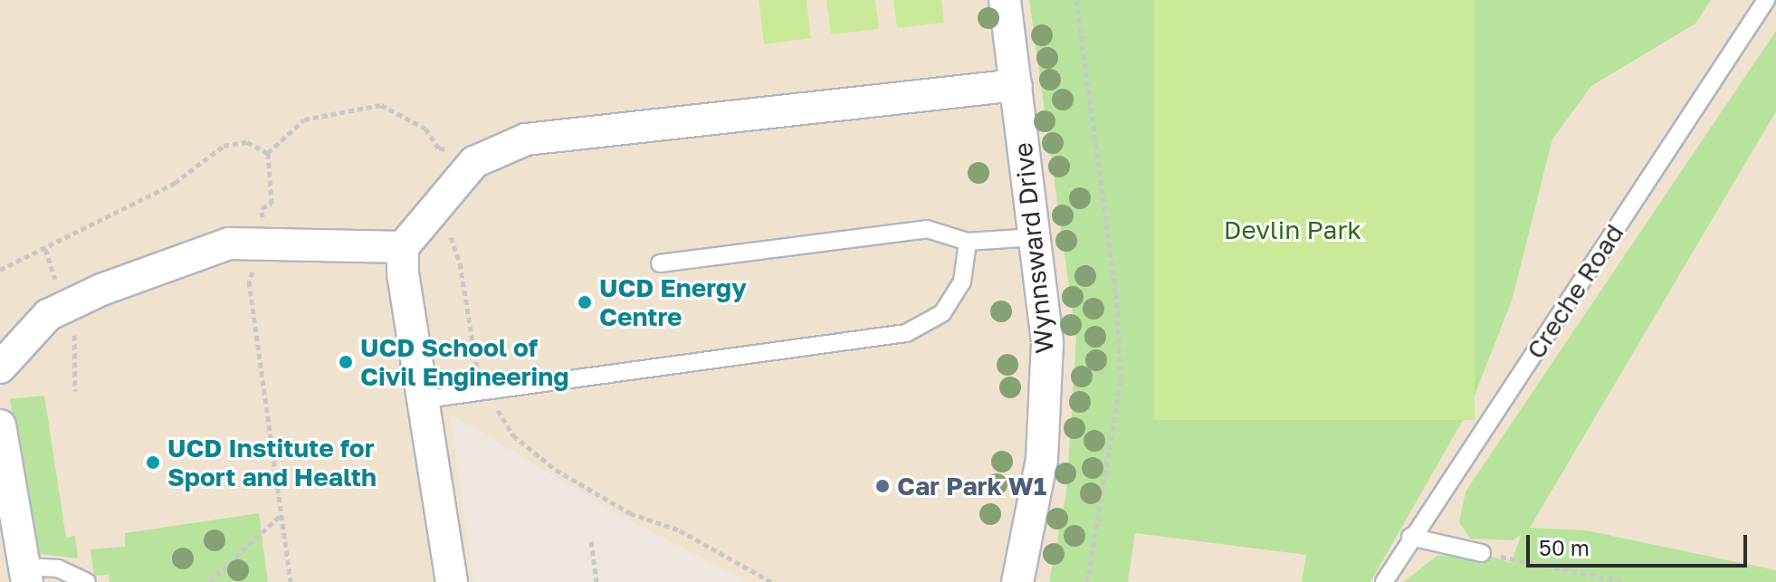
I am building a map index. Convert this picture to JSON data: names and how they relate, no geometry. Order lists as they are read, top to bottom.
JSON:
{
  "streets": {
    "street": ["Wynnsward Drive"],
    "lane": ["Creche Road"]
  },
  "parks": ["Devlin Park"],
  "places": [
    "UCD Energy Centre",
    "UCD School of Civil Engineering",
    "UCD Institute for Sport and Health",
    "Car Park W1"
  ],
  "scale_bar": "50 m"
}
